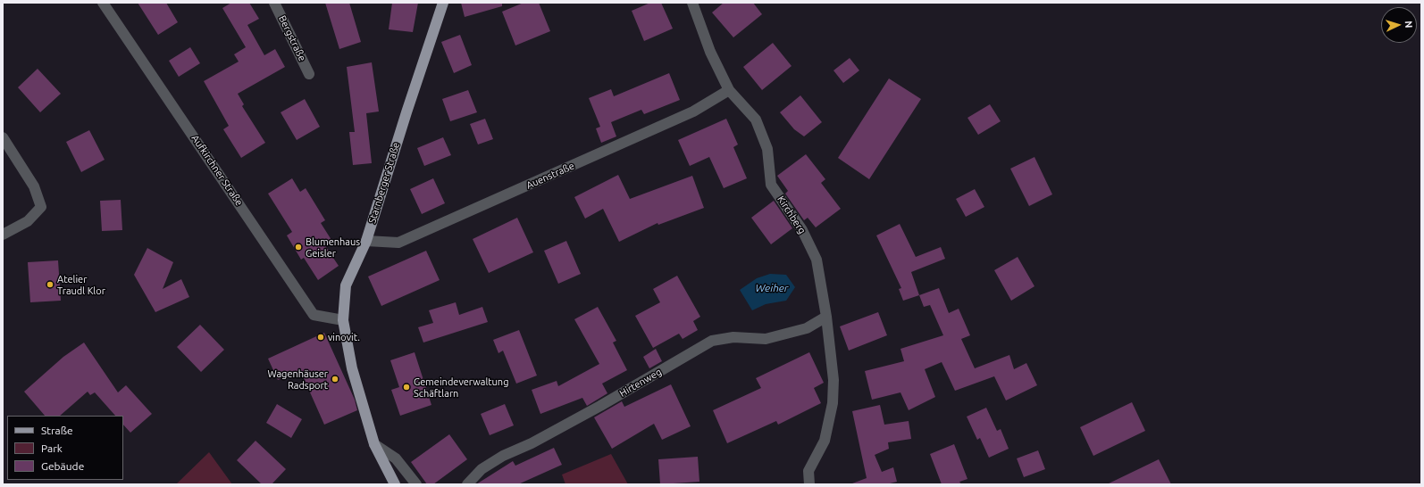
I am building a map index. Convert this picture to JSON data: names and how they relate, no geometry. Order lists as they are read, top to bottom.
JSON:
{
  "streets": {
    "main road": ["Starnberger Straße"],
    "street": [
      "Bergstraße",
      "Aufkirchner Straße",
      "Auenstraße",
      "Kirchberg",
      "Hirtenweg"
    ]
  },
  "crossings": [
    ["Aufkirchner Straße", "Starnberger Straße"],
    ["Auenstraße", "Starnberger Straße"],
    ["Auenstraße", "Kirchberg"],
    ["Kirchberg", "Hirtenweg"]
  ],
  "water": ["Weiher"],
  "places": [
    "Blumenhaus Geisler",
    "Atelier Traudl Klor",
    "vinovit.",
    "Wagenhäuser Radsport",
    "Gemeindeverwaltung Schäftlarn"
  ],
  "legend": ["Straße", "Park", "Gebäude"],
  "north": "right"
}
